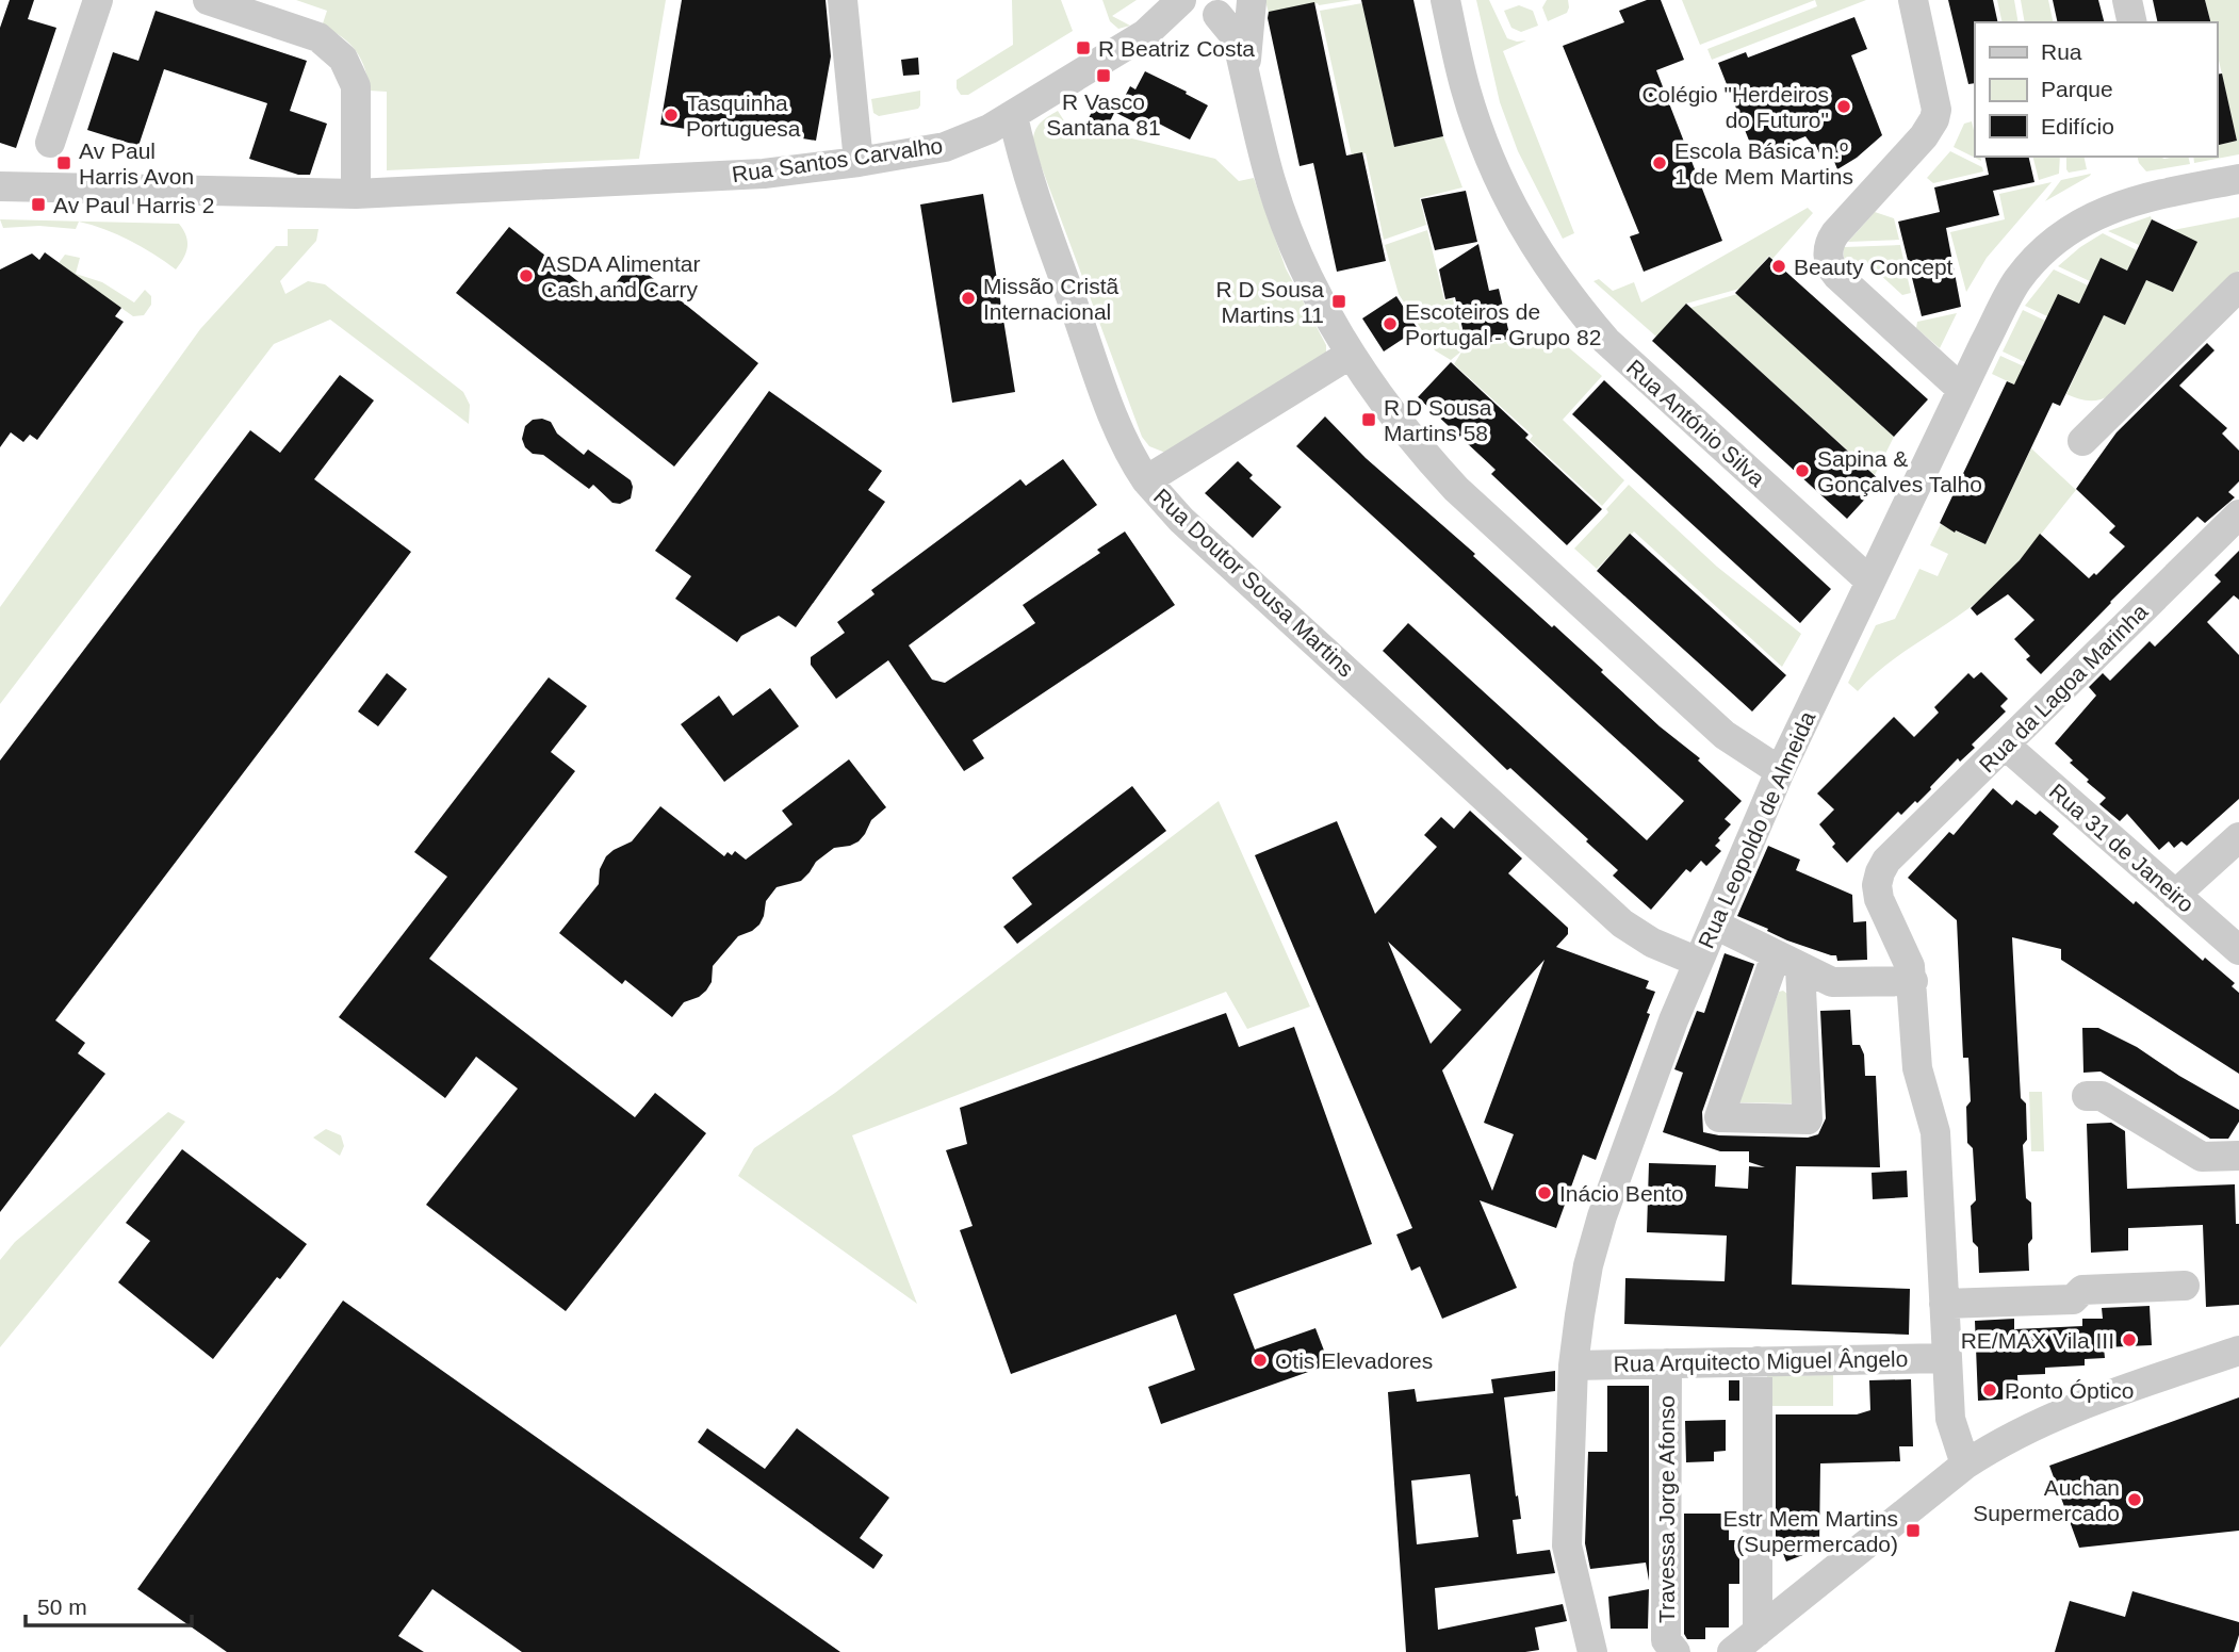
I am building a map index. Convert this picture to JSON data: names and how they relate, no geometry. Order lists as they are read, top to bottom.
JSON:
{
  "streets": {
    "street": [
      "Rua Santos Carvalho",
      "Rua António Silva",
      "Rua Doutor Sousa Martins",
      "Rua da Lagoa Marinha",
      "Rua Leopoldo de Almeida",
      "Rua 31 de Janeiro",
      "Rua Arquitecto Miguel Ângelo",
      "Travessa Jorge Afonso"
    ]
  },
  "crossings": [
    ["Rua António Silva", "Rua Leopoldo de Almeida"],
    ["Rua Doutor Sousa Martins", "Rua Leopoldo de Almeida"],
    ["Rua da Lagoa Marinha", "Rua 31 de Janeiro"],
    ["Rua Leopoldo de Almeida", "Rua Arquitecto Miguel Ângelo"],
    ["Rua Arquitecto Miguel Ângelo", "Travessa Jorge Afonso"]
  ],
  "places": {
    "transit": [
      "R Beatriz Costa",
      "R Vasco Santana 81",
      "Av Paul Harris Avon",
      "Av Paul Harris 2",
      "R D Sousa Martins 11",
      "R D Sousa Martins 58",
      "Estr Mem Martins (Supermercado)"
    ],
    "other": [
      "Colégio \"Herdeiros do Futuro\"",
      "Tasquinha Portuguesa",
      "Escola Básica n.º 1 de Mem Martins",
      "Beauty Concept",
      "ASDA Alimentar Cash and Carry",
      "Missão Cristã Internacional",
      "Escoteiros de Portugal - Grupo 82",
      "Sapina & Gonçalves Talho",
      "Inácio Bento",
      "RE/MAX Vila III",
      "Otis Elevadores",
      "Ponto Óptico",
      "Auchan Supermercado"
    ]
  },
  "legend": ["Rua", "Parque", "Edifício"],
  "scale_bar": "50 m"
}
